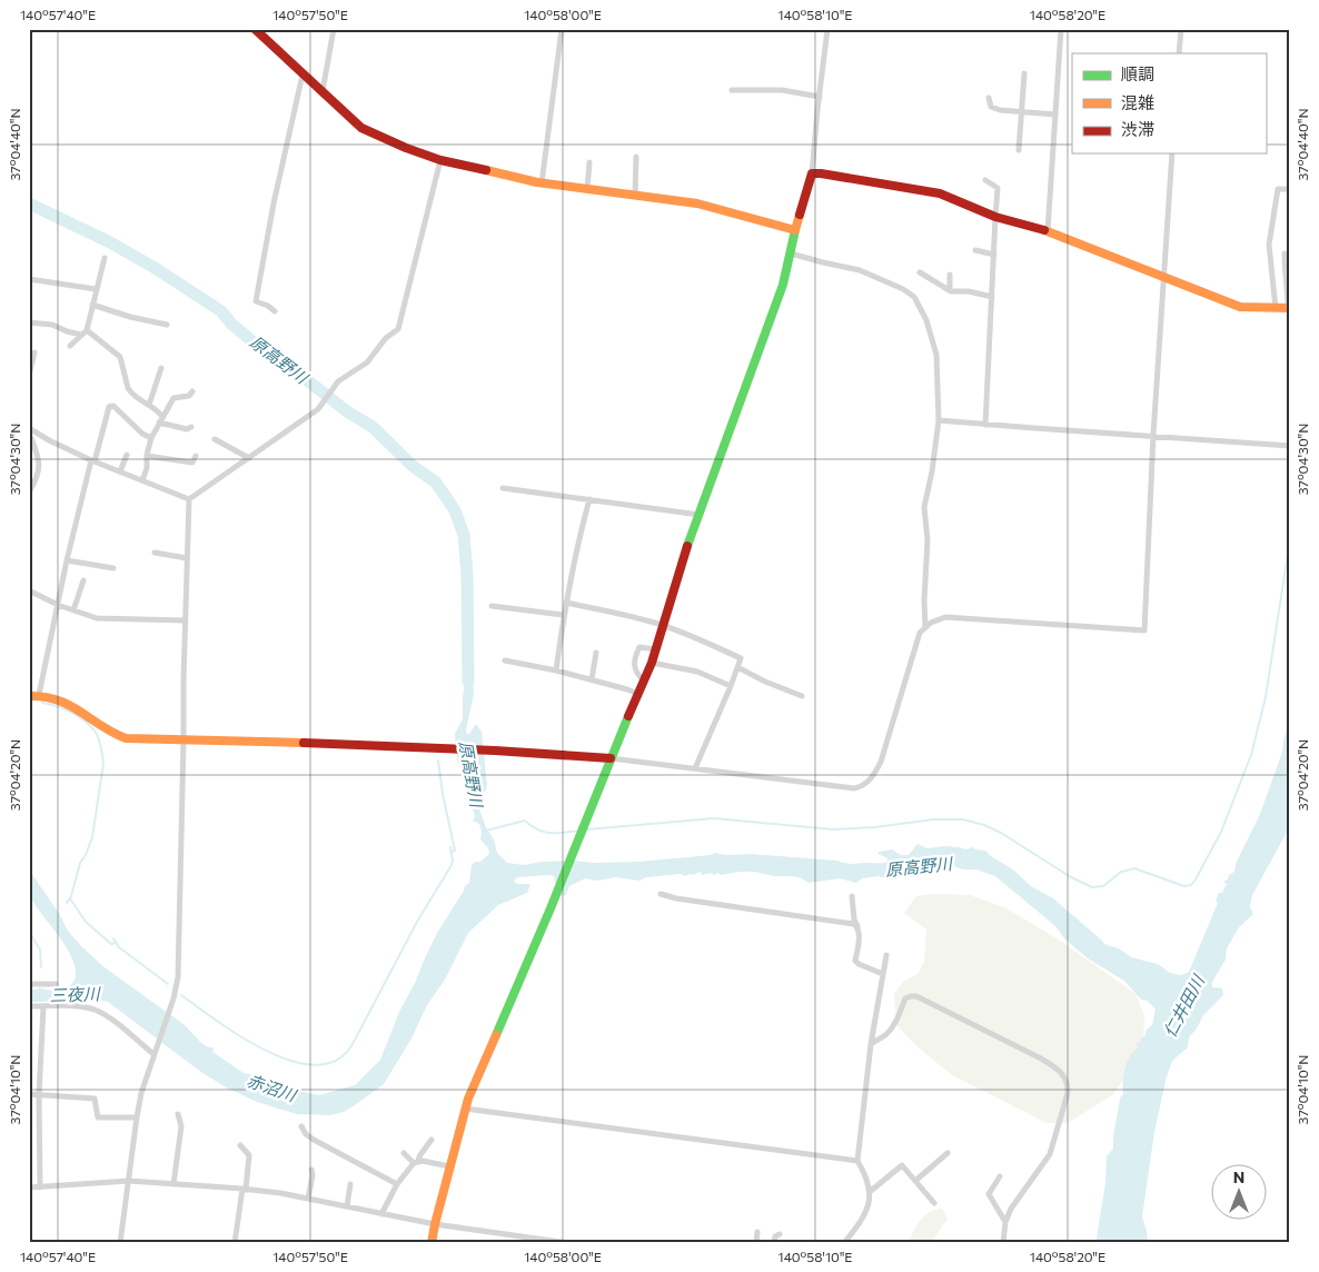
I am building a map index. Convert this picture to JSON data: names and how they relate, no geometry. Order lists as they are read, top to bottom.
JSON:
{
  "water": [
    "原高野川",
    "三夜川",
    "仁井田川",
    "赤沼川"
  ],
  "legend": ["順調", "混雑", "渋滞"],
  "north": "top",
  "coordinates": [
    "140°57'40\"E",
    "140°57'50\"E",
    "140°58'00\"E",
    "140°58'10\"E",
    "140°58'20\"E",
    "37°04'40\"N",
    "37°04'30\"N",
    "37°04'20\"N",
    "37°04'10\"N"
  ]
}
